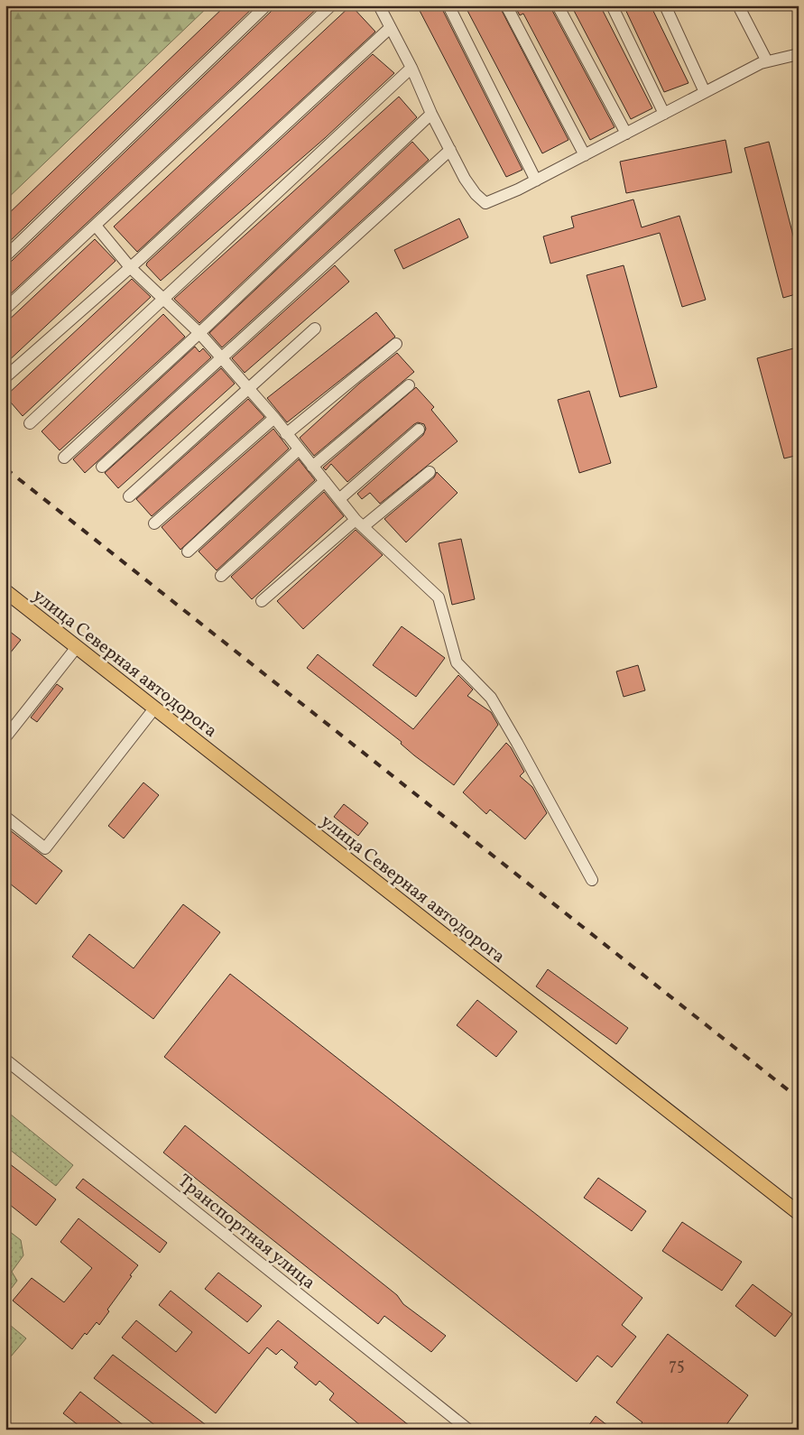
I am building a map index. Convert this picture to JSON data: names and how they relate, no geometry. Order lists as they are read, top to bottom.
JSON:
{
  "streets": {
    "main road": ["улица Северная автодорога"],
    "street": ["Транспортная улица"]
  },
  "house_numbers": ["75"]
}
